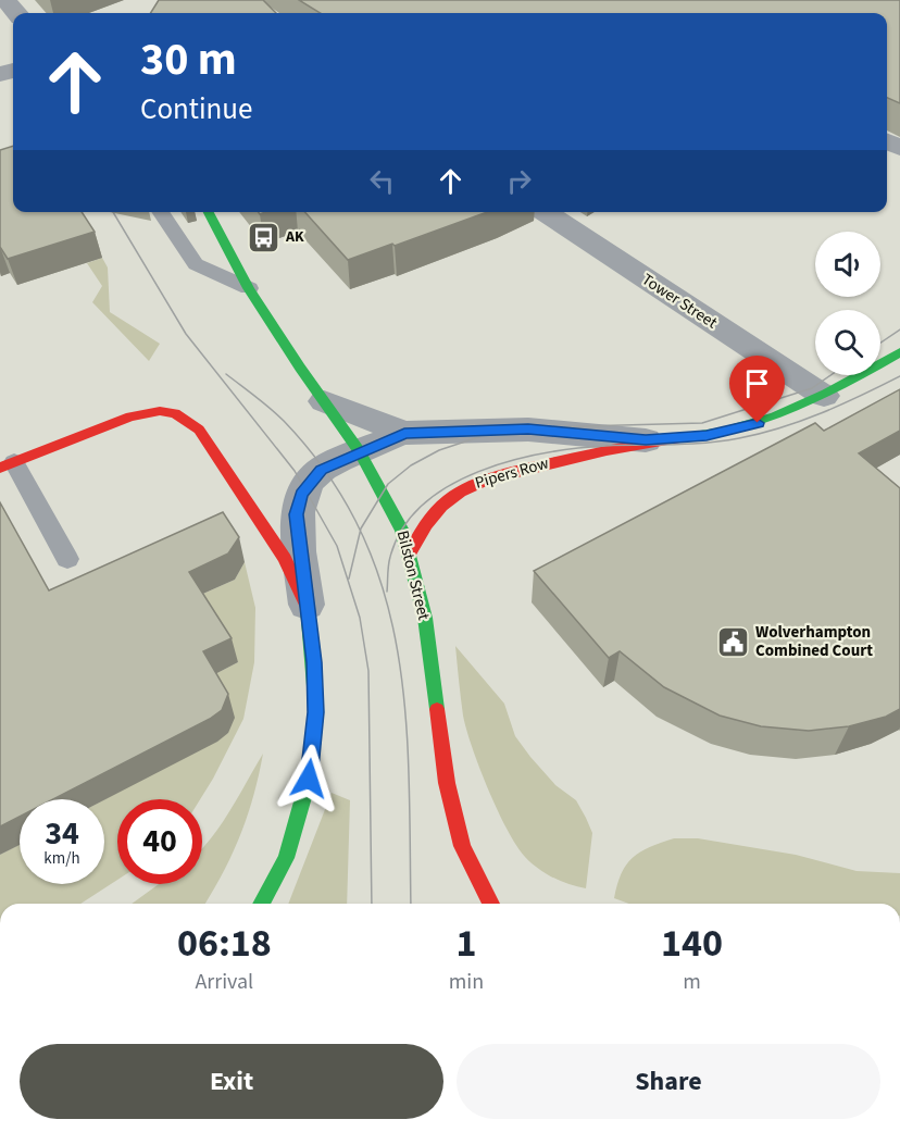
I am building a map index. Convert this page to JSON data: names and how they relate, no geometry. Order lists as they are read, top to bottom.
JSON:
{
  "streets": {
    "main road": ["Pipers Row", "Bilston Street"],
    "street": ["Tower Street"]
  },
  "crossings": [
    ["Tower Street", "Pipers Row"],
    ["Pipers Row", "Bilston Street"]
  ],
  "places": {
    "bus stop": ["AK"],
    "public building": ["Wolverhampton Combined Court"]
  },
  "page": {
    "turn": ["30 m", "Continue"],
    "speed": "34 km/h",
    "limit": "40",
    "eta": [
      "06:18",
      "Arrival",
      "1",
      "min",
      "140",
      "m"
    ],
    "buttons": ["Exit", "Share"]
  }
}
